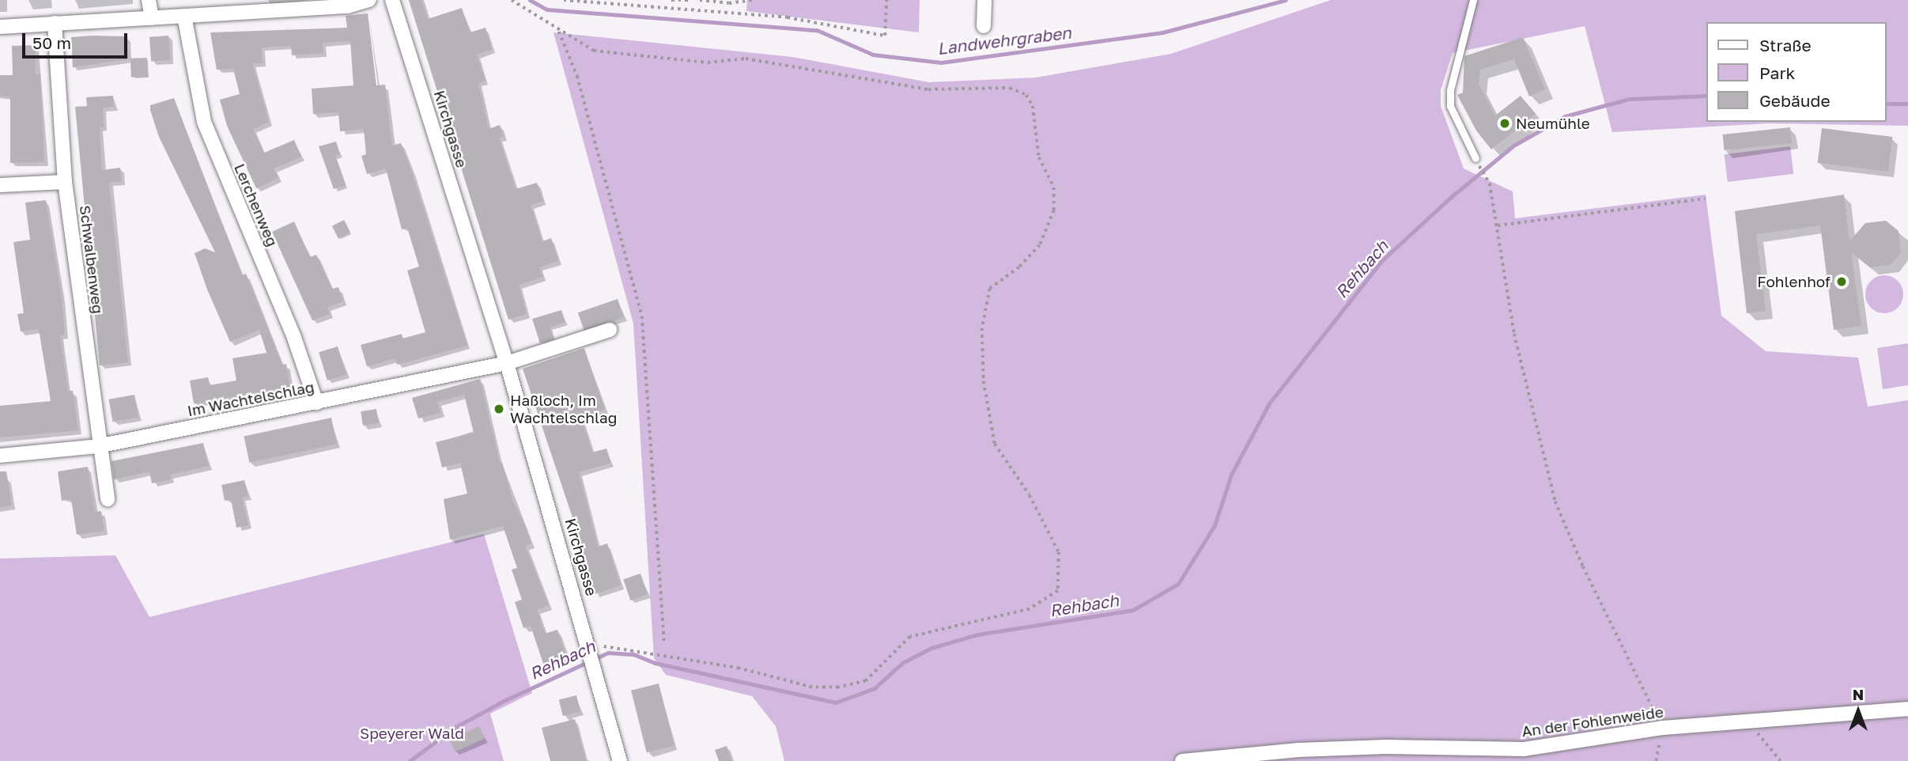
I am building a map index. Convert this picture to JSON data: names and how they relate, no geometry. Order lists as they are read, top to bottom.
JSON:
{
  "streets": {
    "street": [
      "Kirchgasse",
      "Lerchenweg",
      "Schwalbenweg",
      "Im Wachtelschlag",
      "An der Fohlenweide"
    ]
  },
  "crossings": [
    ["Kirchgasse", "Im Wachtelschlag"],
    ["Lerchenweg", "Im Wachtelschlag"],
    ["Schwalbenweg", "Im Wachtelschlag"]
  ],
  "water": ["Landwehrgraben", "Rehbach"],
  "parks": ["Speyerer Wald"],
  "places": ["Neumühle", "Fohlenhof", "Haßloch, Im Wachtelschlag"],
  "legend": ["Straße", "Park", "Gebäude"],
  "scale_bar": "50 m",
  "north": "top"
}
